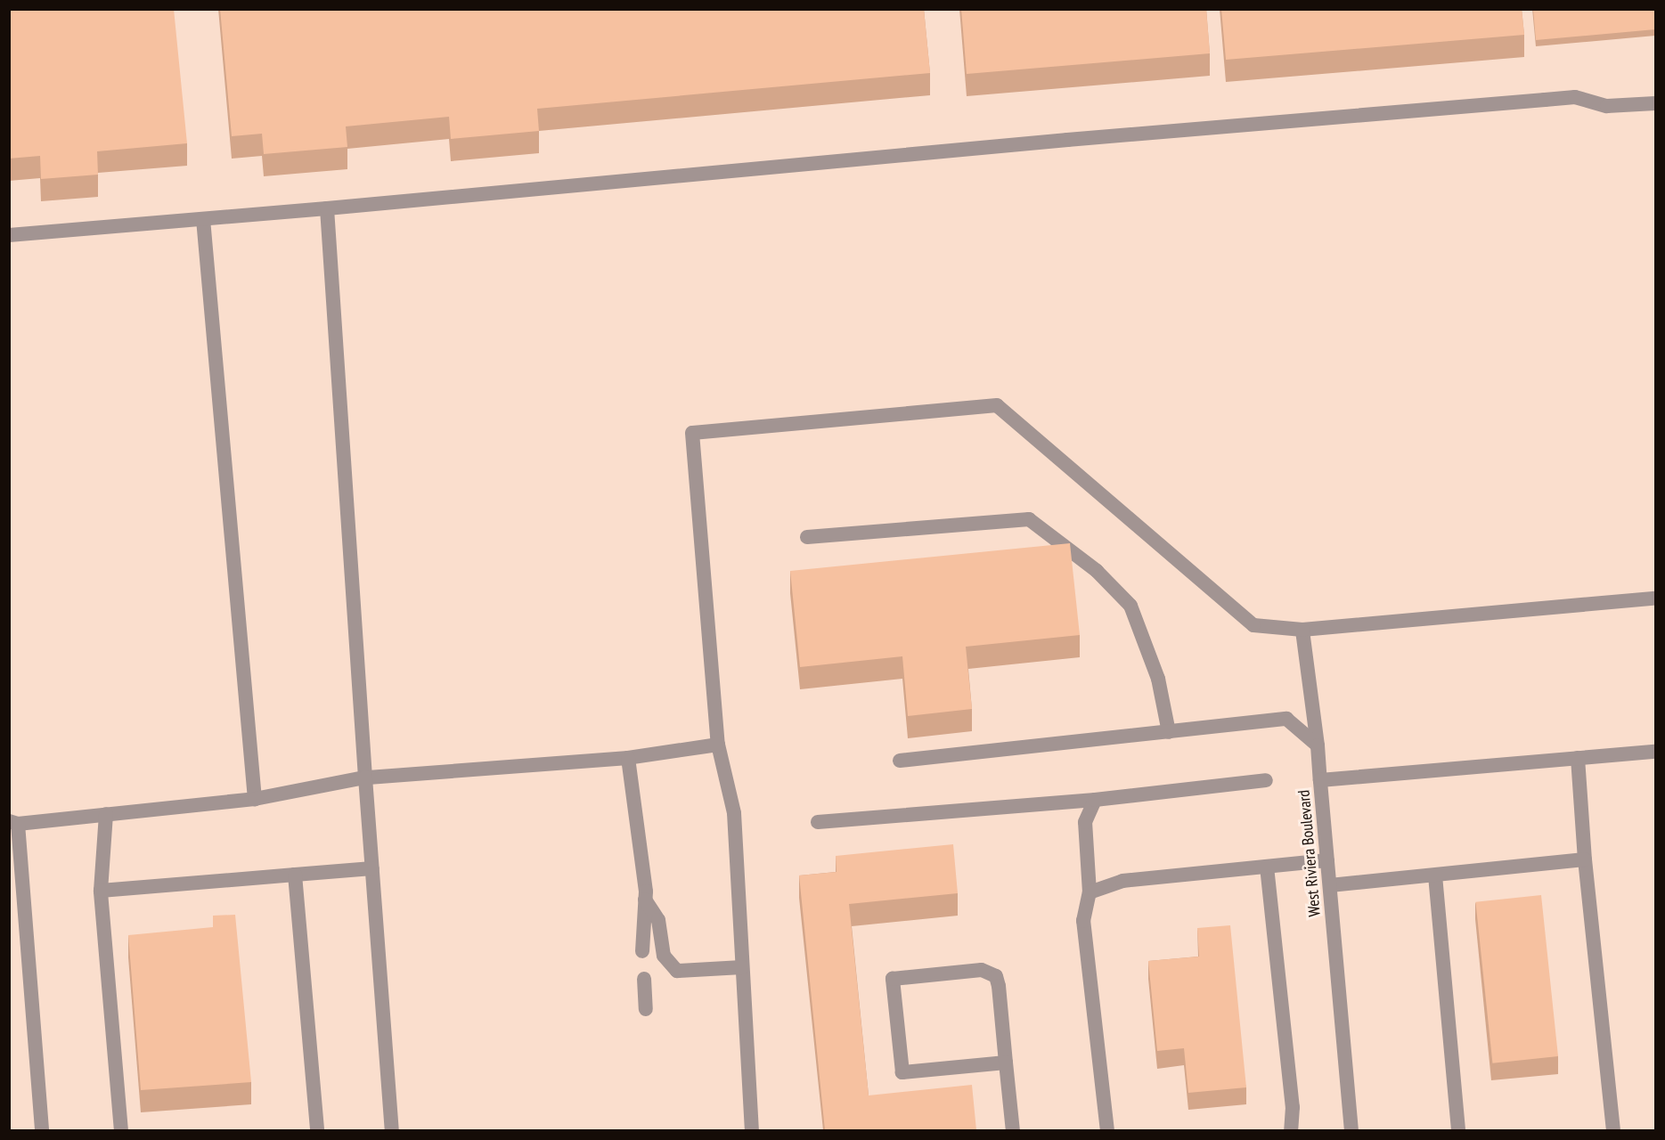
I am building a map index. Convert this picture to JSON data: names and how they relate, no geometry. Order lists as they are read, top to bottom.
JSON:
{
  "streets": {
    "street": ["West Riviera Boulevard"]
  }
}
